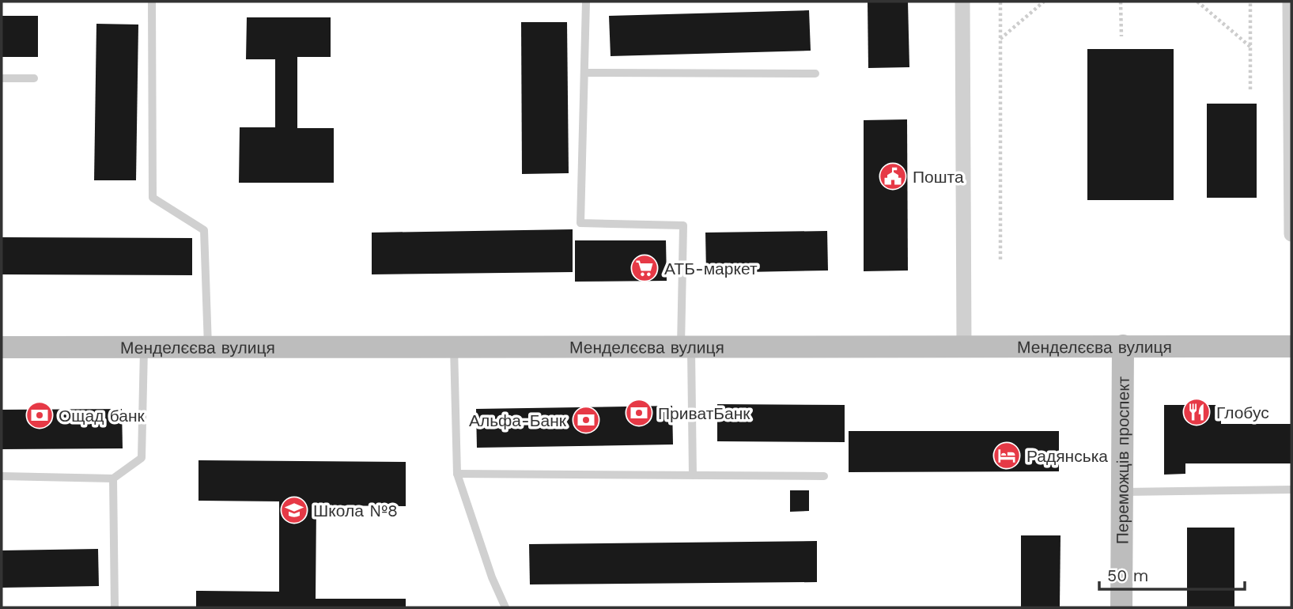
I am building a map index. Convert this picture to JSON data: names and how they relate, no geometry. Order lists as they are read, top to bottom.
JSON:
{
  "streets": {
    "street": ["Менделєєва вулиця", "Переможців проспект"]
  },
  "crossings": [
    ["Менделєєва вулиця", "Переможців проспект"]
  ],
  "places": {
    "public building": ["Пошта"],
    "supermarket": ["АТБ-маркет"],
    "restaurant": ["Глобус"],
    "bank": ["ПриватБанк", "Ощад банк", "Альфа-Банк"],
    "hotel": ["Радянська"],
    "school or university": ["Школа №8"]
  },
  "scale_bar": "50 m"
}
